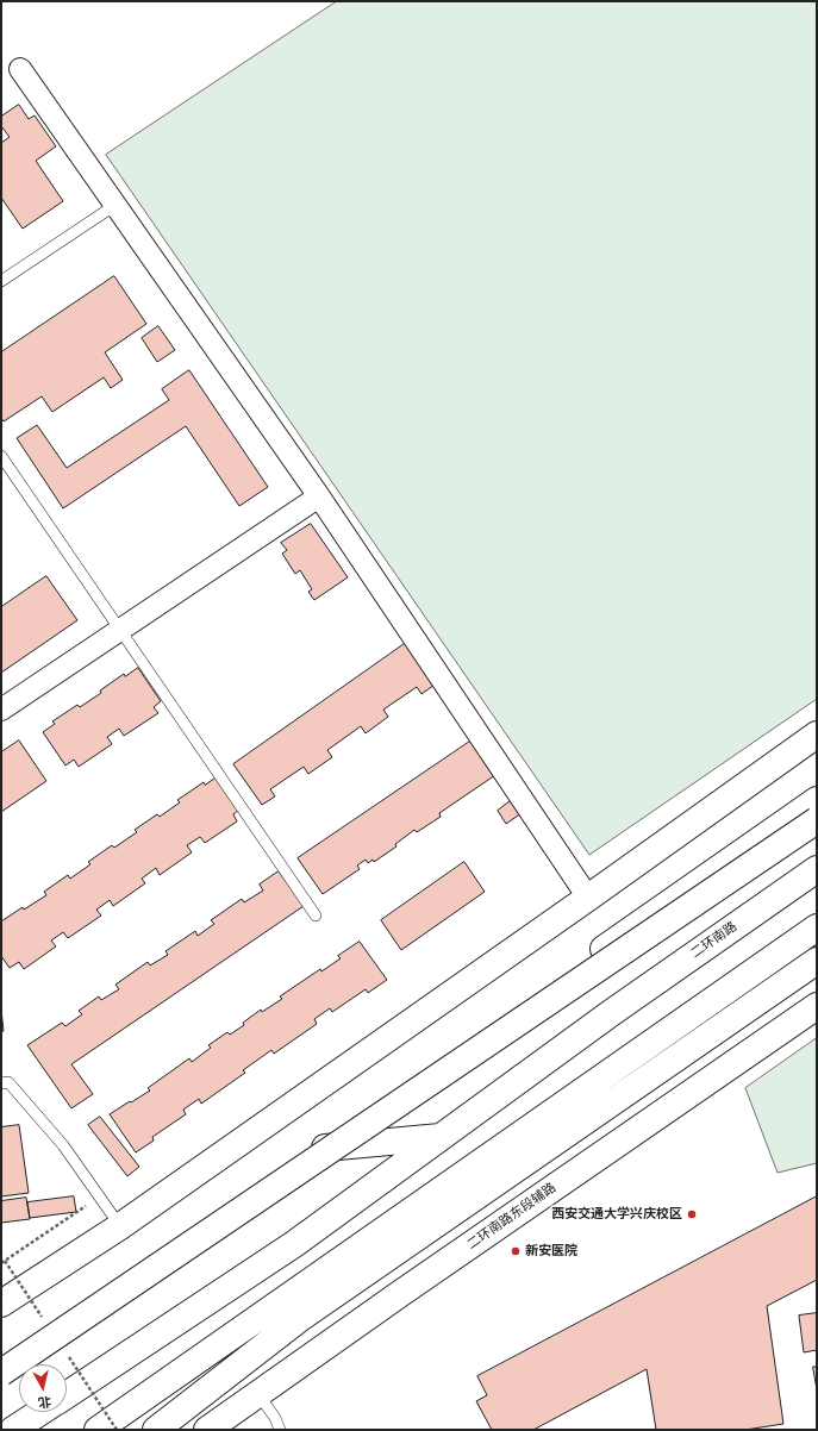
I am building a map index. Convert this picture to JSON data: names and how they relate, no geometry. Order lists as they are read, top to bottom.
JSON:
{
  "streets": {
    "main road": ["二环南路", "二环南路东段辅路"]
  },
  "places": ["西安交通大学兴庆校区", "新安医院"],
  "north": "bottom"
}
